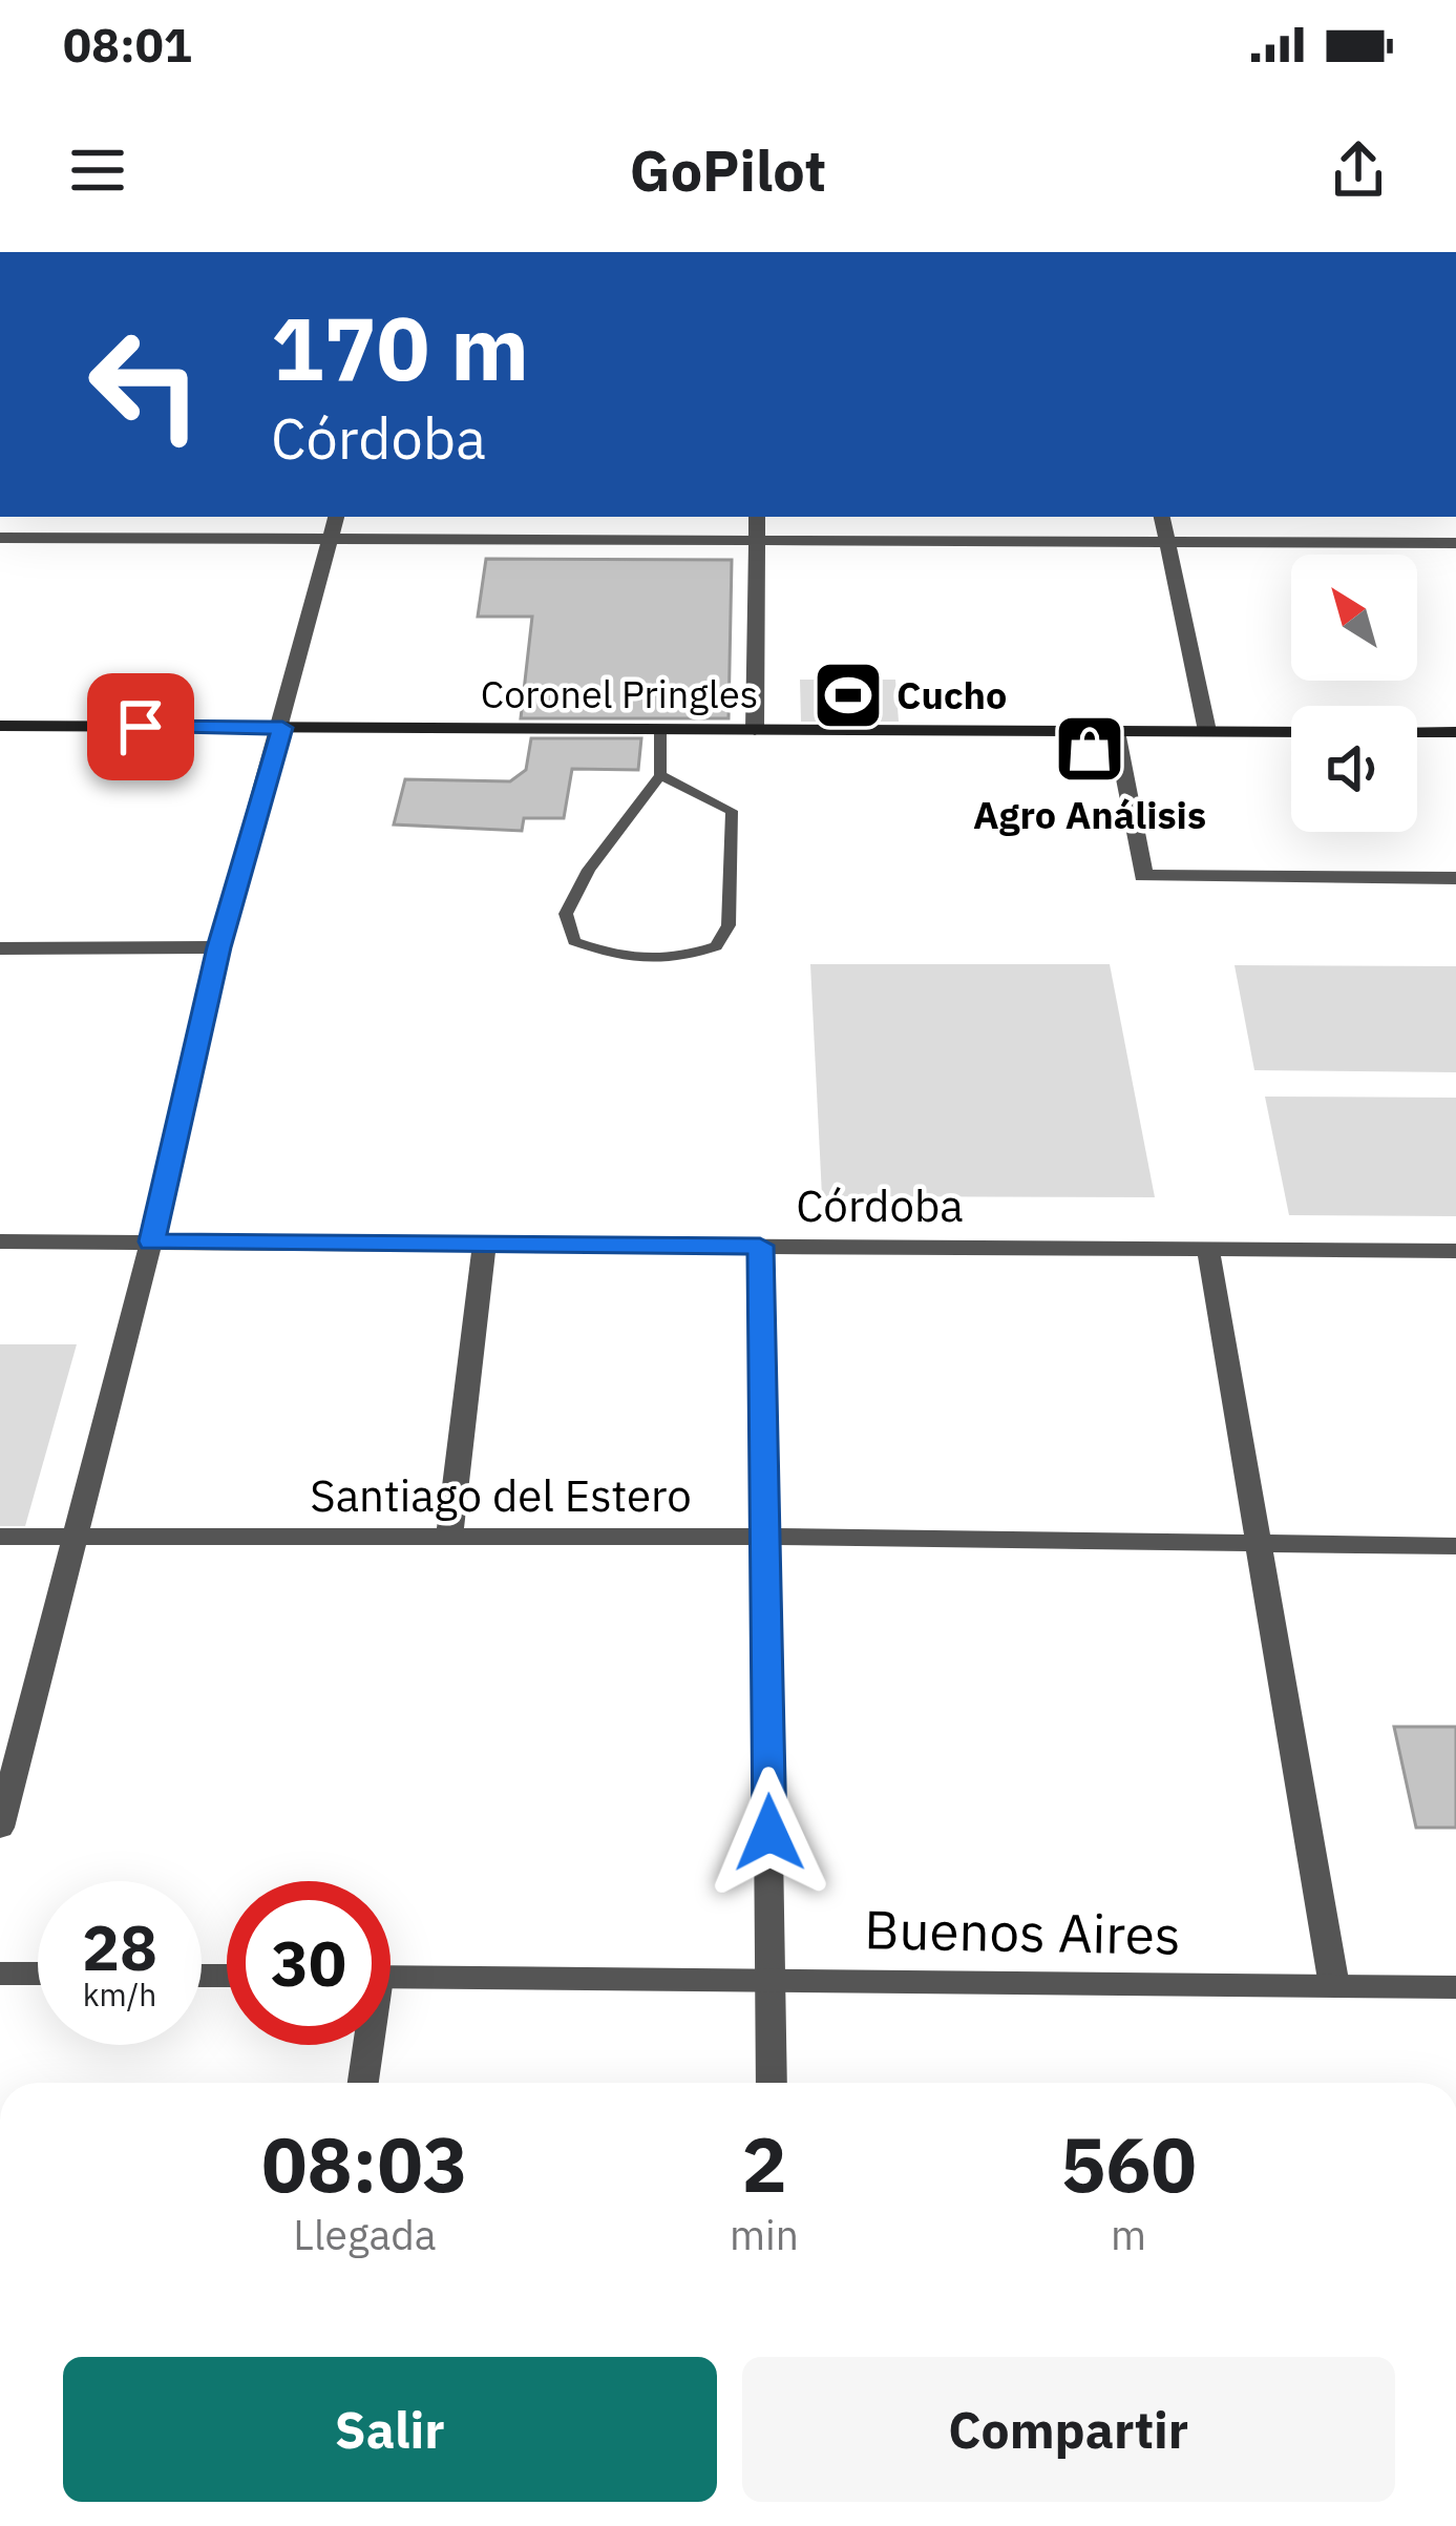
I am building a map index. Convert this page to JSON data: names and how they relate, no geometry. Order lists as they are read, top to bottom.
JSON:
{
  "streets": {
    "main road": ["Coronel Pringles"],
    "street": ["Córdoba", "Santiago del Estero", "Buenos Aires"]
  },
  "places": {
    "sports": ["Cucho"],
    "shop": ["Agro Análisis"]
  },
  "north": "top left",
  "page": {
    "status": "08:01",
    "header": "GoPilot",
    "turn": ["170 m", "Córdoba"],
    "speed": "28 km/h",
    "limit": "30",
    "eta": [
      "08:03",
      "Llegada",
      "2",
      "min",
      "560",
      "m"
    ],
    "buttons": ["Salir", "Compartir"]
  }
}
